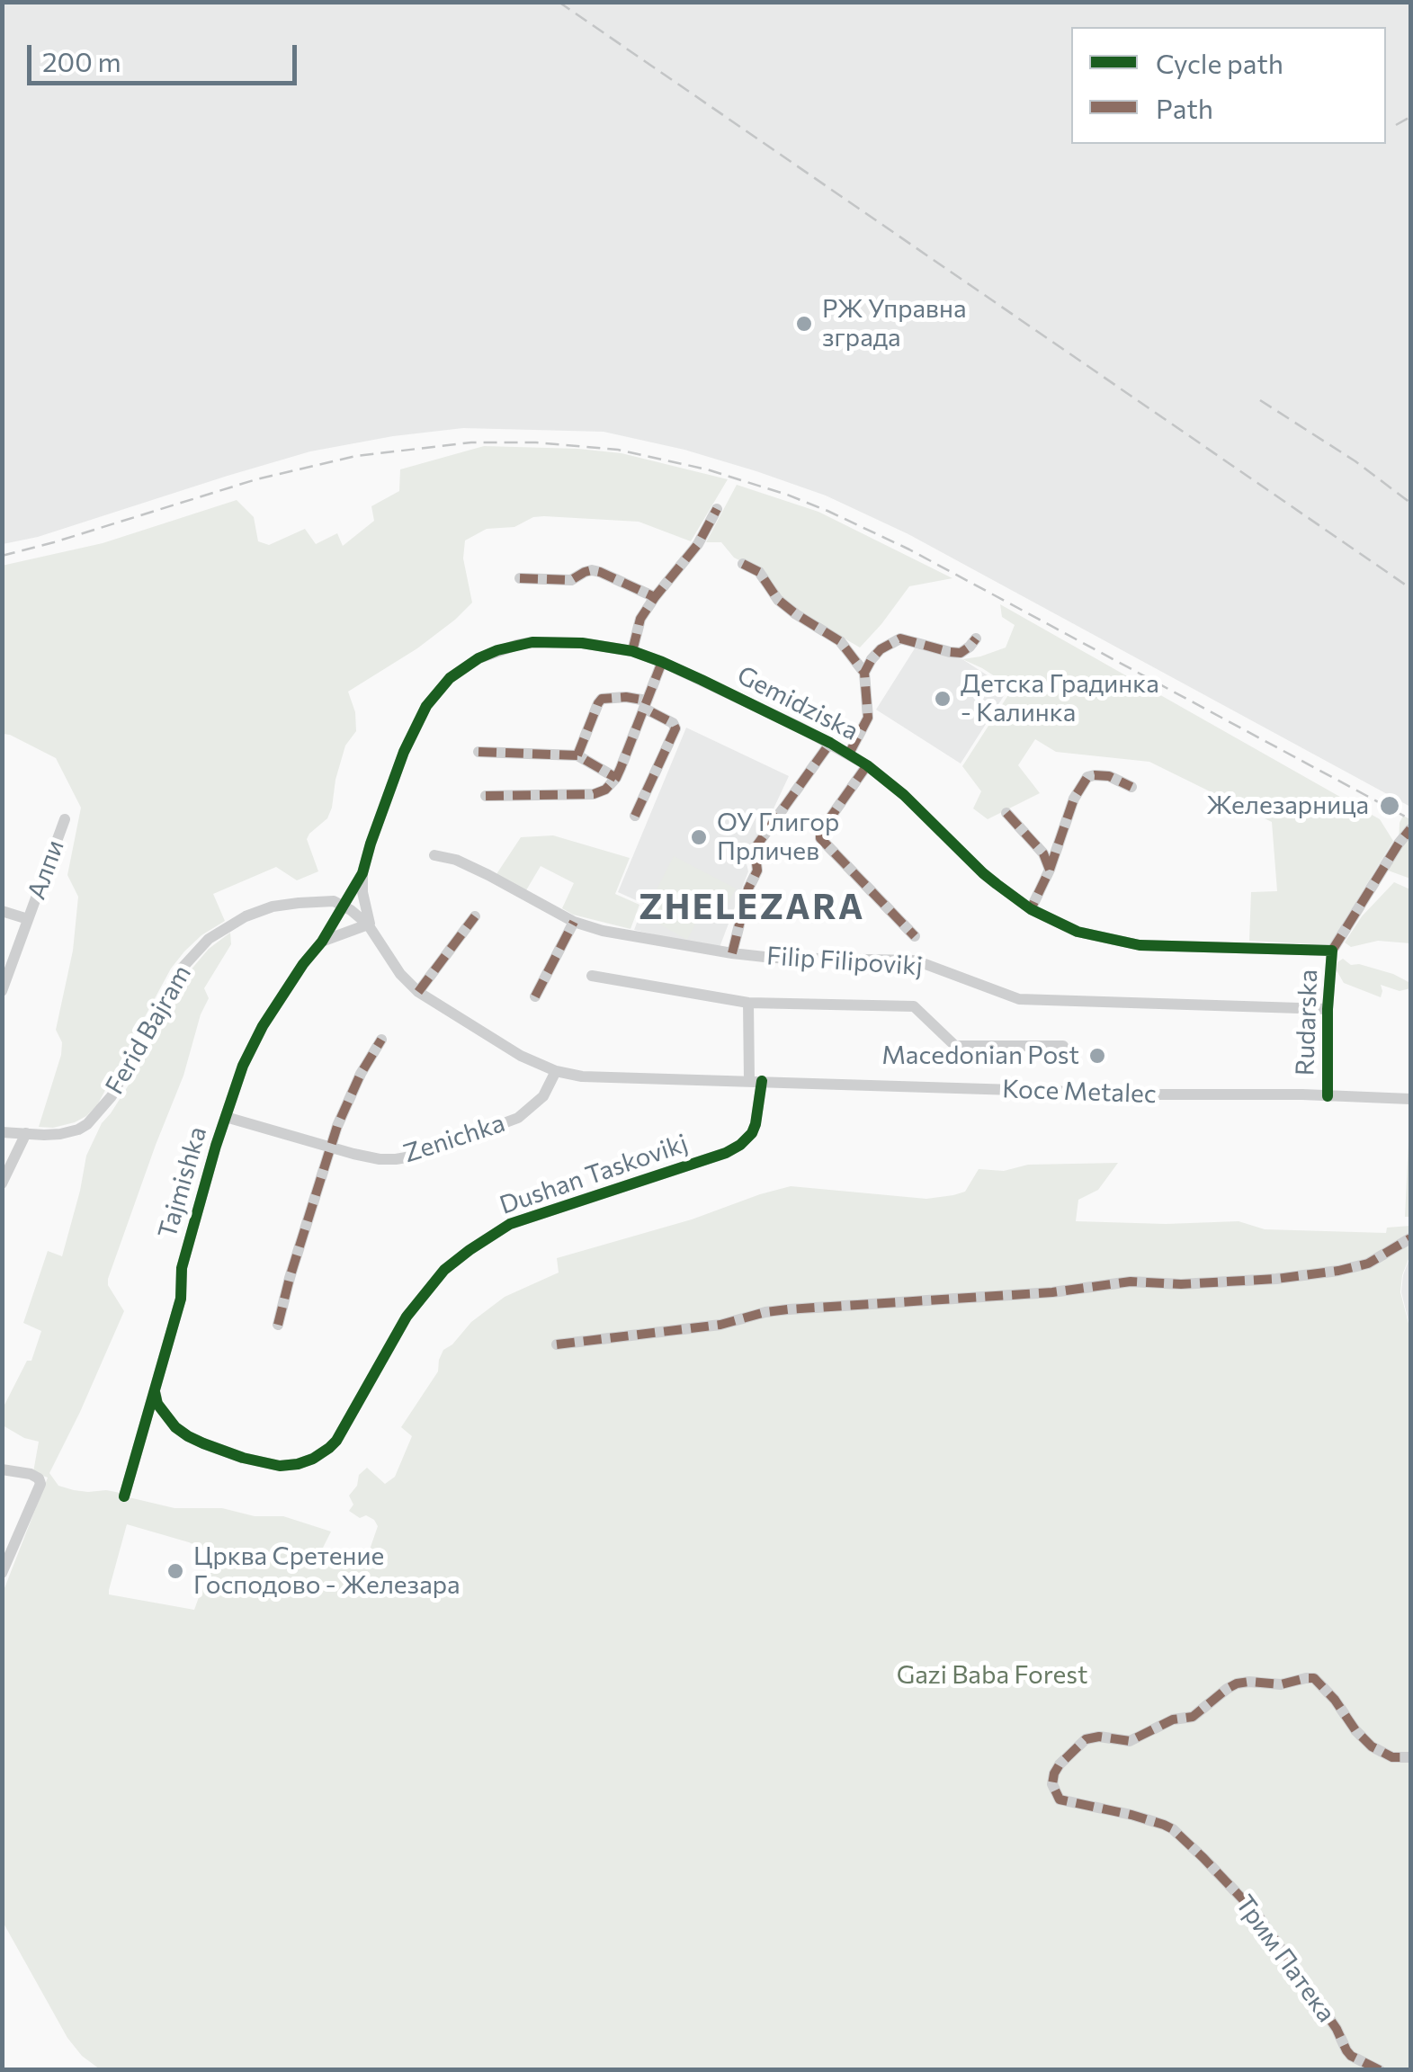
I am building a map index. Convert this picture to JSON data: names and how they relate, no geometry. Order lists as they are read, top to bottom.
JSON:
{
  "streets": {
    "street": [
      "Gemidziska",
      "Алпи",
      "Filip Filipovikj",
      "Rudarska",
      "Ferid Bajram",
      "Koce Metalec",
      "Zenichka",
      "Dushan Taskovikj",
      "Tajmishka",
      "Трим Патека"
    ]
  },
  "crossings": [
    ["Gemidziska", "Filip Filipovikj"],
    ["Gemidziska", "Rudarska"],
    ["Gemidziska", "Ferid Bajram"],
    ["Gemidziska", "Koce Metalec"],
    ["Gemidziska", "Tajmishka"],
    ["Filip Filipovikj", "Rudarska"],
    ["Rudarska", "Koce Metalec"],
    ["Ferid Bajram", "Koce Metalec"],
    ["Ferid Bajram", "Tajmishka"],
    ["Koce Metalec", "Zenichka"],
    ["Koce Metalec", "Dushan Taskovikj"],
    ["Koce Metalec", "Tajmishka"],
    ["Zenichka", "Tajmishka"],
    ["Dushan Taskovikj", "Tajmishka"]
  ],
  "districts": ["ZHELEZARA"],
  "parks": ["Gazi Baba Forest"],
  "places": [
    "РЖ Управна зграда",
    "Детска Градинка - Калинка",
    "Железарница",
    "ОУ Глигор Прличев",
    "Macedonian Post",
    "Црква Сретение Господово - Железара"
  ],
  "legend": ["Cycle path", "Path"],
  "scale_bar": "200 m"
}
